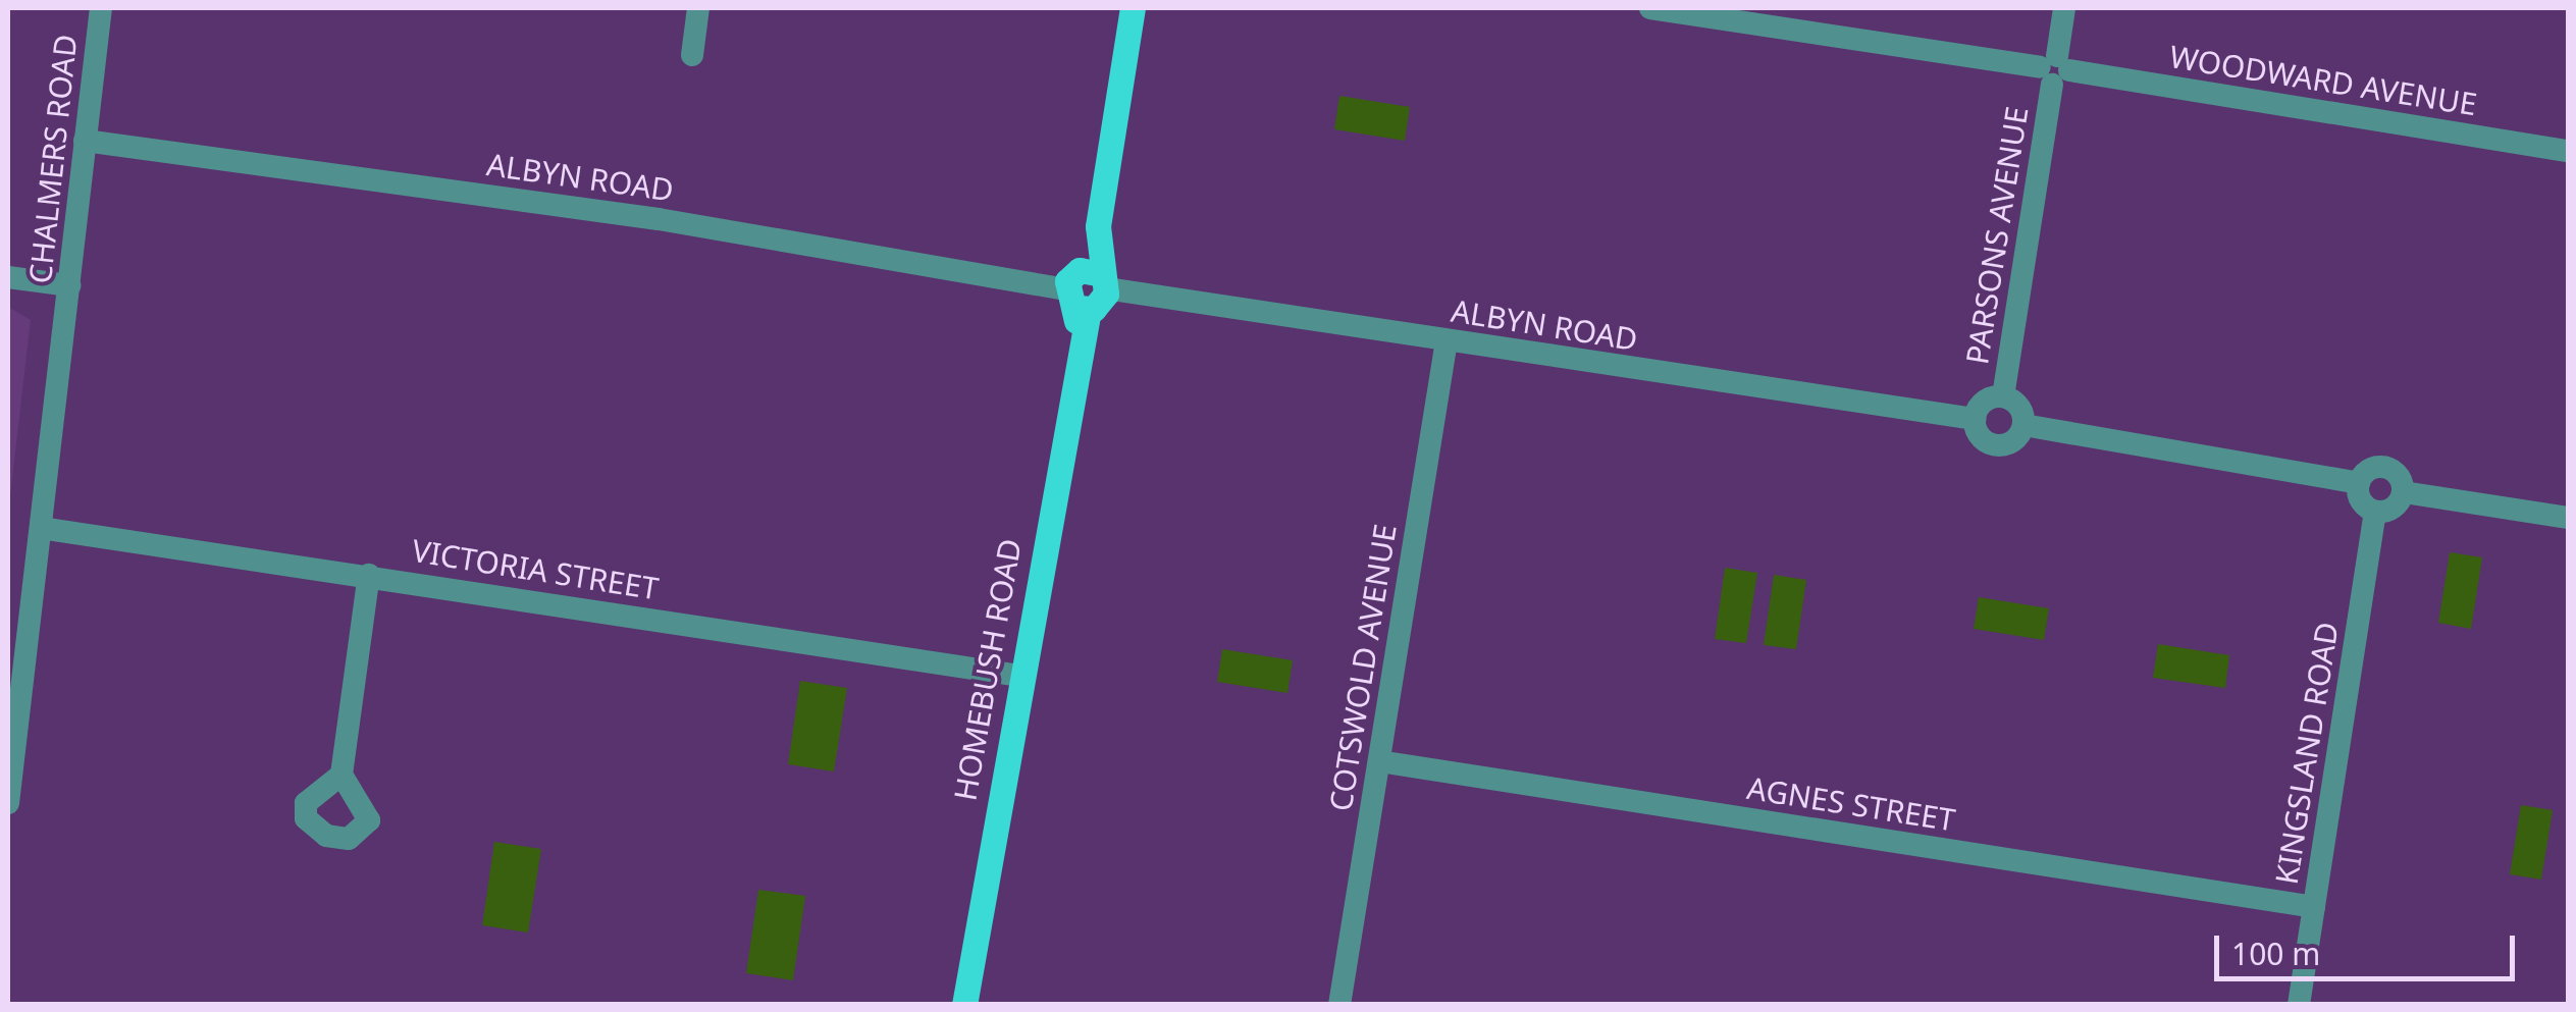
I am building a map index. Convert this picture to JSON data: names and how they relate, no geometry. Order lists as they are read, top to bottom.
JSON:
{
  "streets": {
    "main road": ["HOMEBUSH ROAD"],
    "street": [
      "WOODWARD AVENUE",
      "CHALMERS ROAD",
      "ALBYN ROAD",
      "PARSONS AVENUE",
      "VICTORIA STREET",
      "COTSWOLD AVENUE",
      "KINGSLAND ROAD",
      "AGNES STREET"
    ]
  },
  "crossings": [
    ["WOODWARD AVENUE", "PARSONS AVENUE"],
    ["CHALMERS ROAD", "ALBYN ROAD"],
    ["CHALMERS ROAD", "VICTORIA STREET"],
    ["ALBYN ROAD", "PARSONS AVENUE"],
    ["ALBYN ROAD", "COTSWOLD AVENUE"],
    ["ALBYN ROAD", "HOMEBUSH ROAD"],
    ["VICTORIA STREET", "HOMEBUSH ROAD"],
    ["COTSWOLD AVENUE", "AGNES STREET"],
    ["KINGSLAND ROAD", "AGNES STREET"]
  ],
  "scale_bar": "100 m"
}
